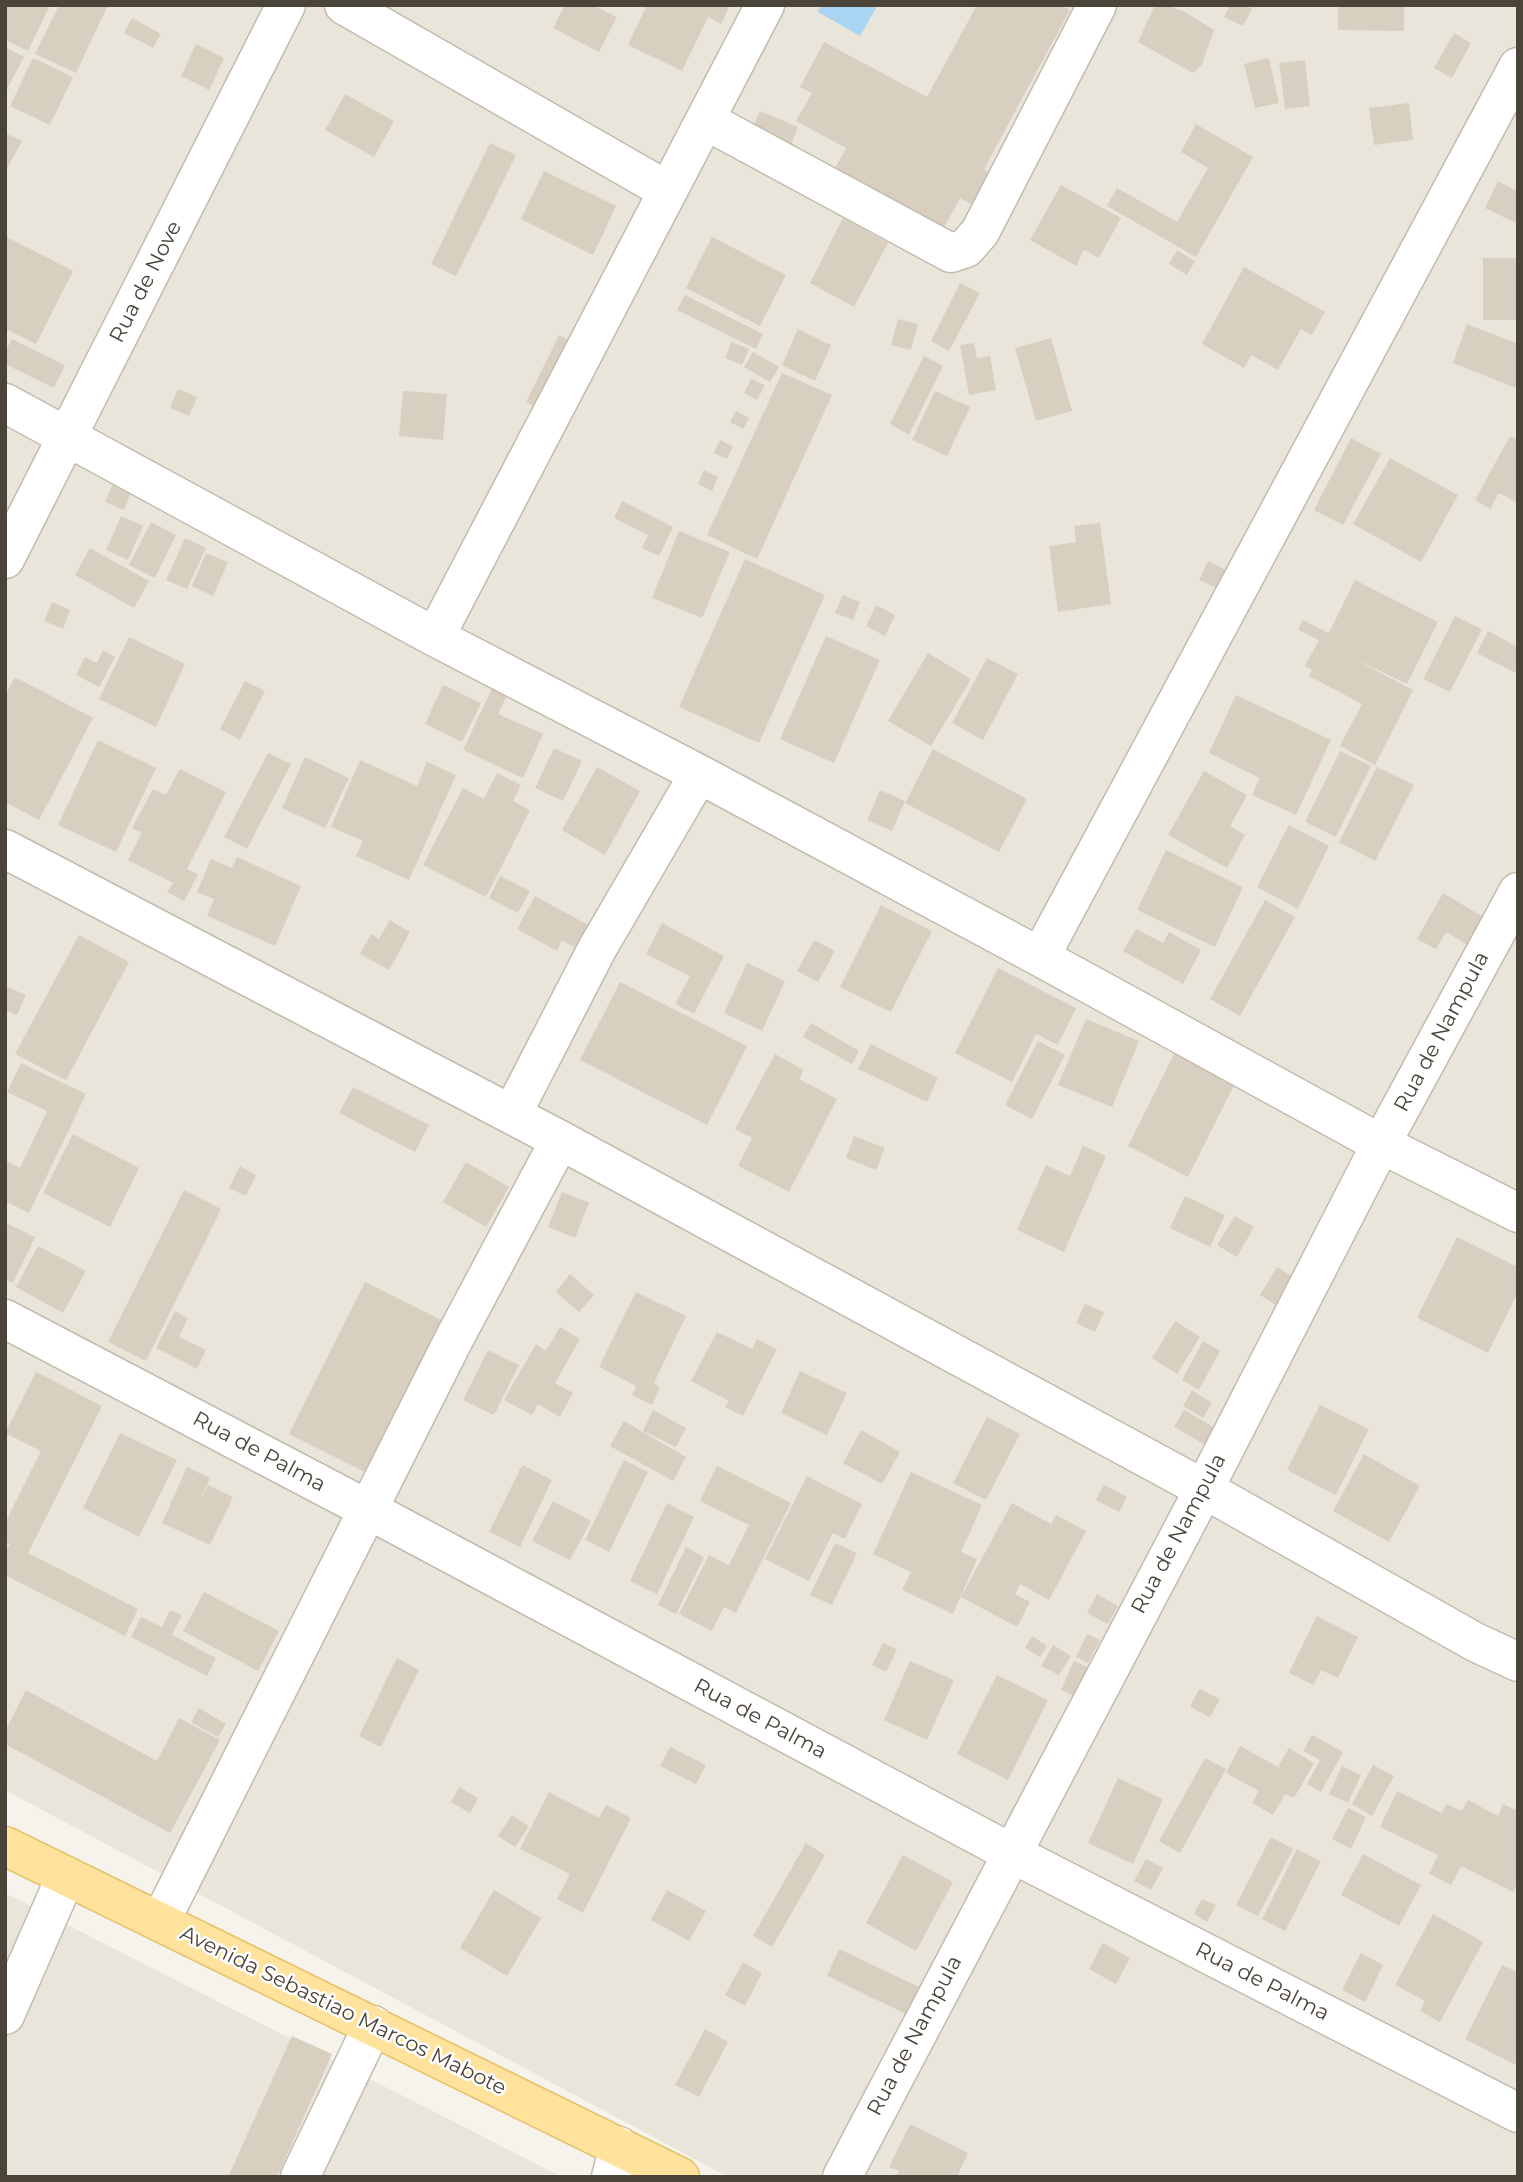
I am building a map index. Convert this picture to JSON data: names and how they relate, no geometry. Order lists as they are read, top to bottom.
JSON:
{
  "streets": {
    "main road": ["Avenida Sebastiao Marcos Mabote"],
    "street": ["Rua de Nove", "Rua de Nampula", "Rua de Palma"]
  },
  "crossings": [
    ["Rua de Nampula", "Rua de Palma"]
  ]
}
